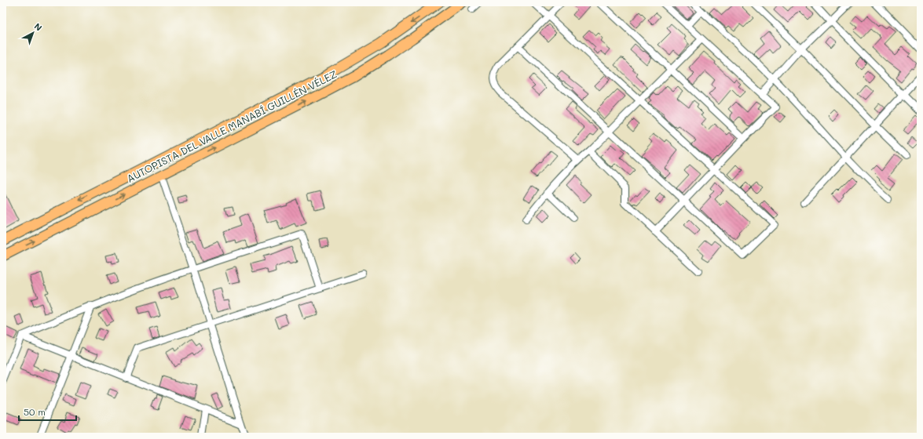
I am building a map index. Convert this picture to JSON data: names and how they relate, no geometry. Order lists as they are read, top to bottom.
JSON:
{
  "streets": {
    "main road": ["AUTOPISTA DEL VALLE MANABÍ GUILLÉN VÉLEZ"]
  },
  "scale_bar": "50 m",
  "north": "top right"
}
